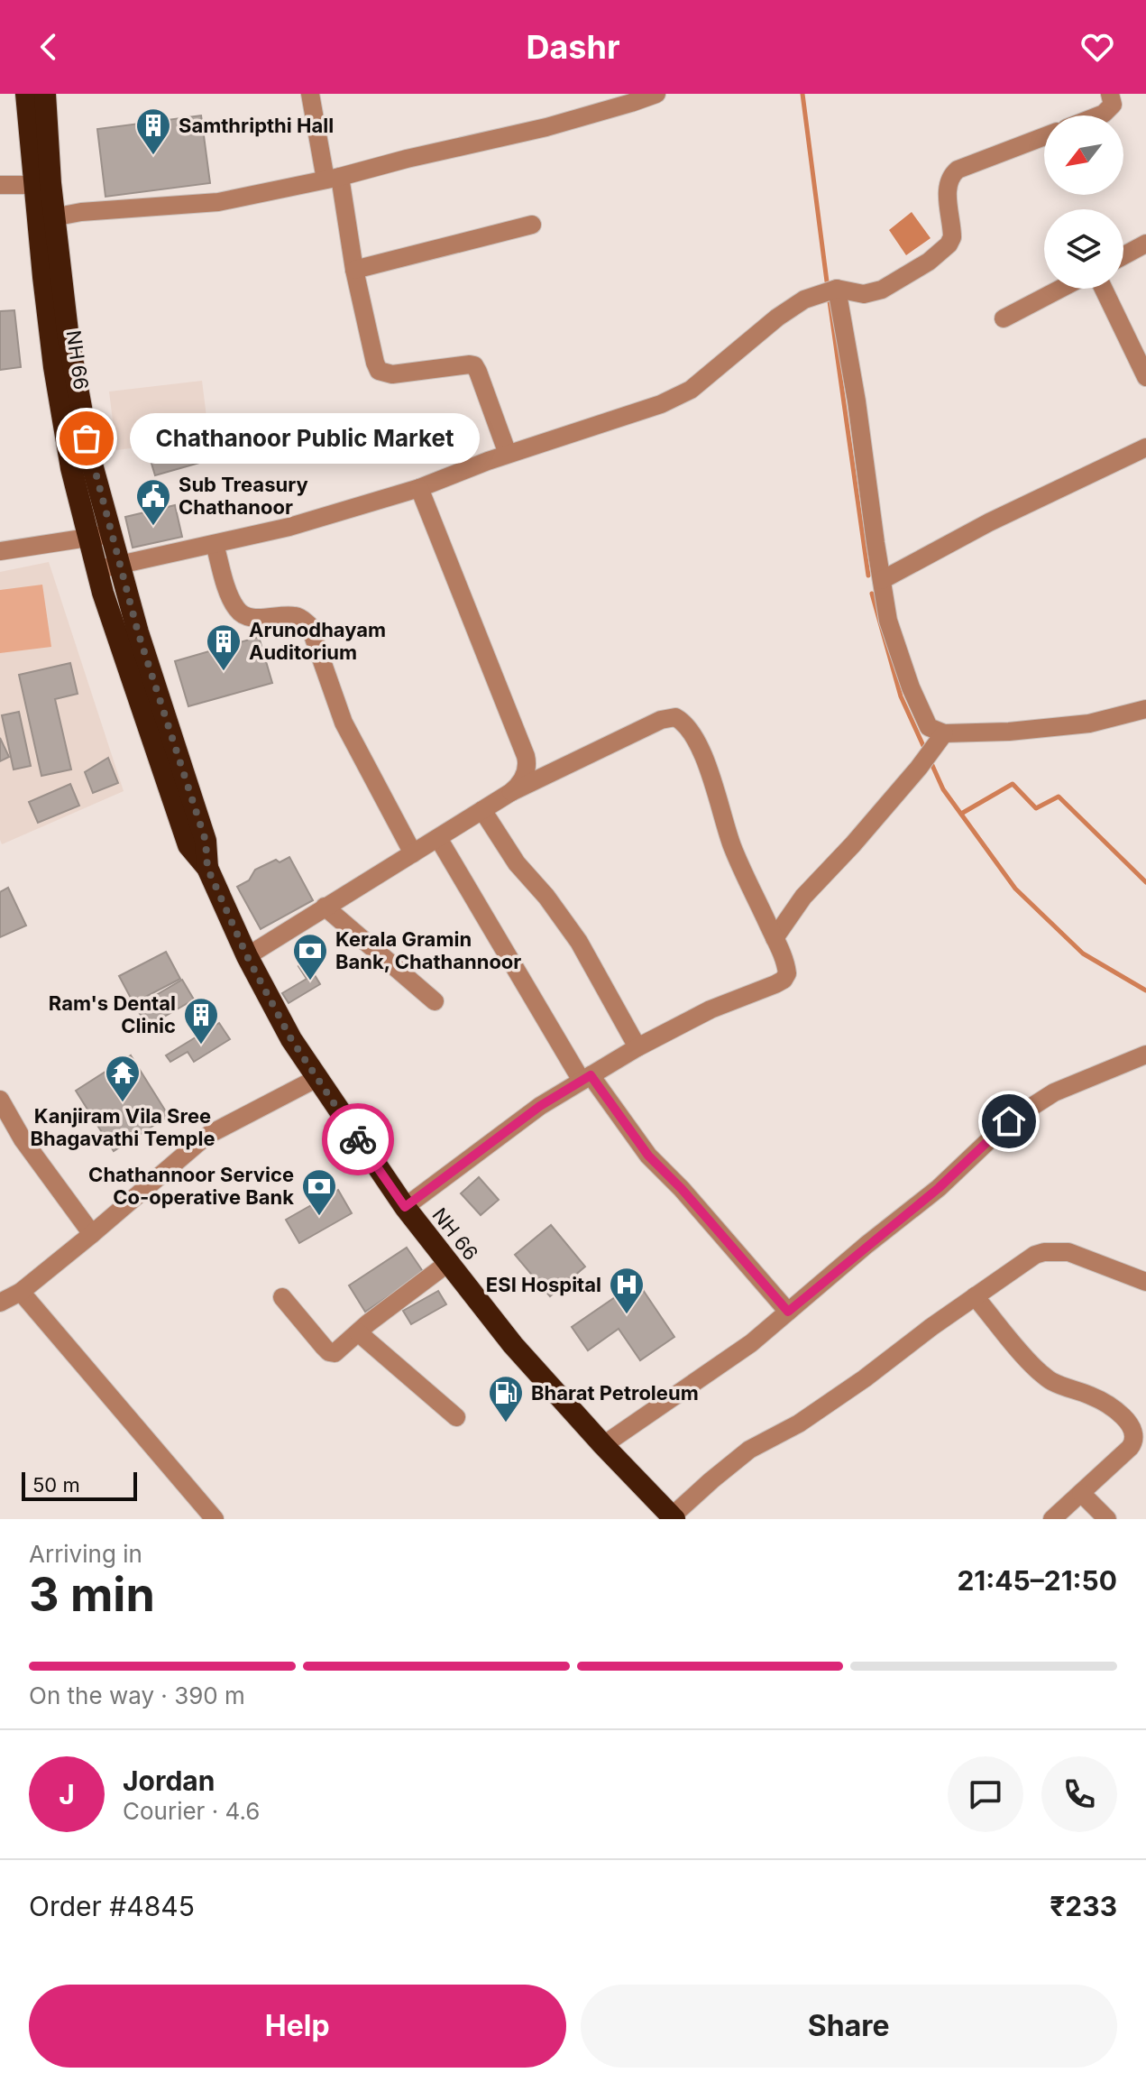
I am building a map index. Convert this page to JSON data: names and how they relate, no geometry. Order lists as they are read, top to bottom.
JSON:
{
  "streets": {
    "highway": ["NH 66"]
  },
  "places": {
    "building": ["Samthripthi Hall", "Arunodhayam Auditorium", "Ram's Dental Clinic"],
    "other": ["Chathanoor Public Market"],
    "public building": ["Sub Treasury Chathanoor"],
    "bank": ["Kerala Gramin Bank, Chathannoor", "Chathannoor Service Co-operative Bank"],
    "temple": ["Kanjiram Vila Sree Bhagavathi Temple"],
    "hospital": ["ESI Hospital"],
    "fuel station": ["Bharat Petroleum"]
  },
  "scale_bar": "50 m",
  "north": "bottom left",
  "page": {
    "header": "Dashr",
    "bubble": "Chathanoor Public Market",
    "scale": "50 m",
    "heading": ["3 min", "Arriving in", "21:45–21:50"],
    "panel": [
      "Jordan",
      "Courier · 4.6",
      "Order #4845",
      "₹233"
    ],
    "bar": "On the way · 390 m",
    "round": "J",
    "buttons": ["Help", "Share"]
  }
}
